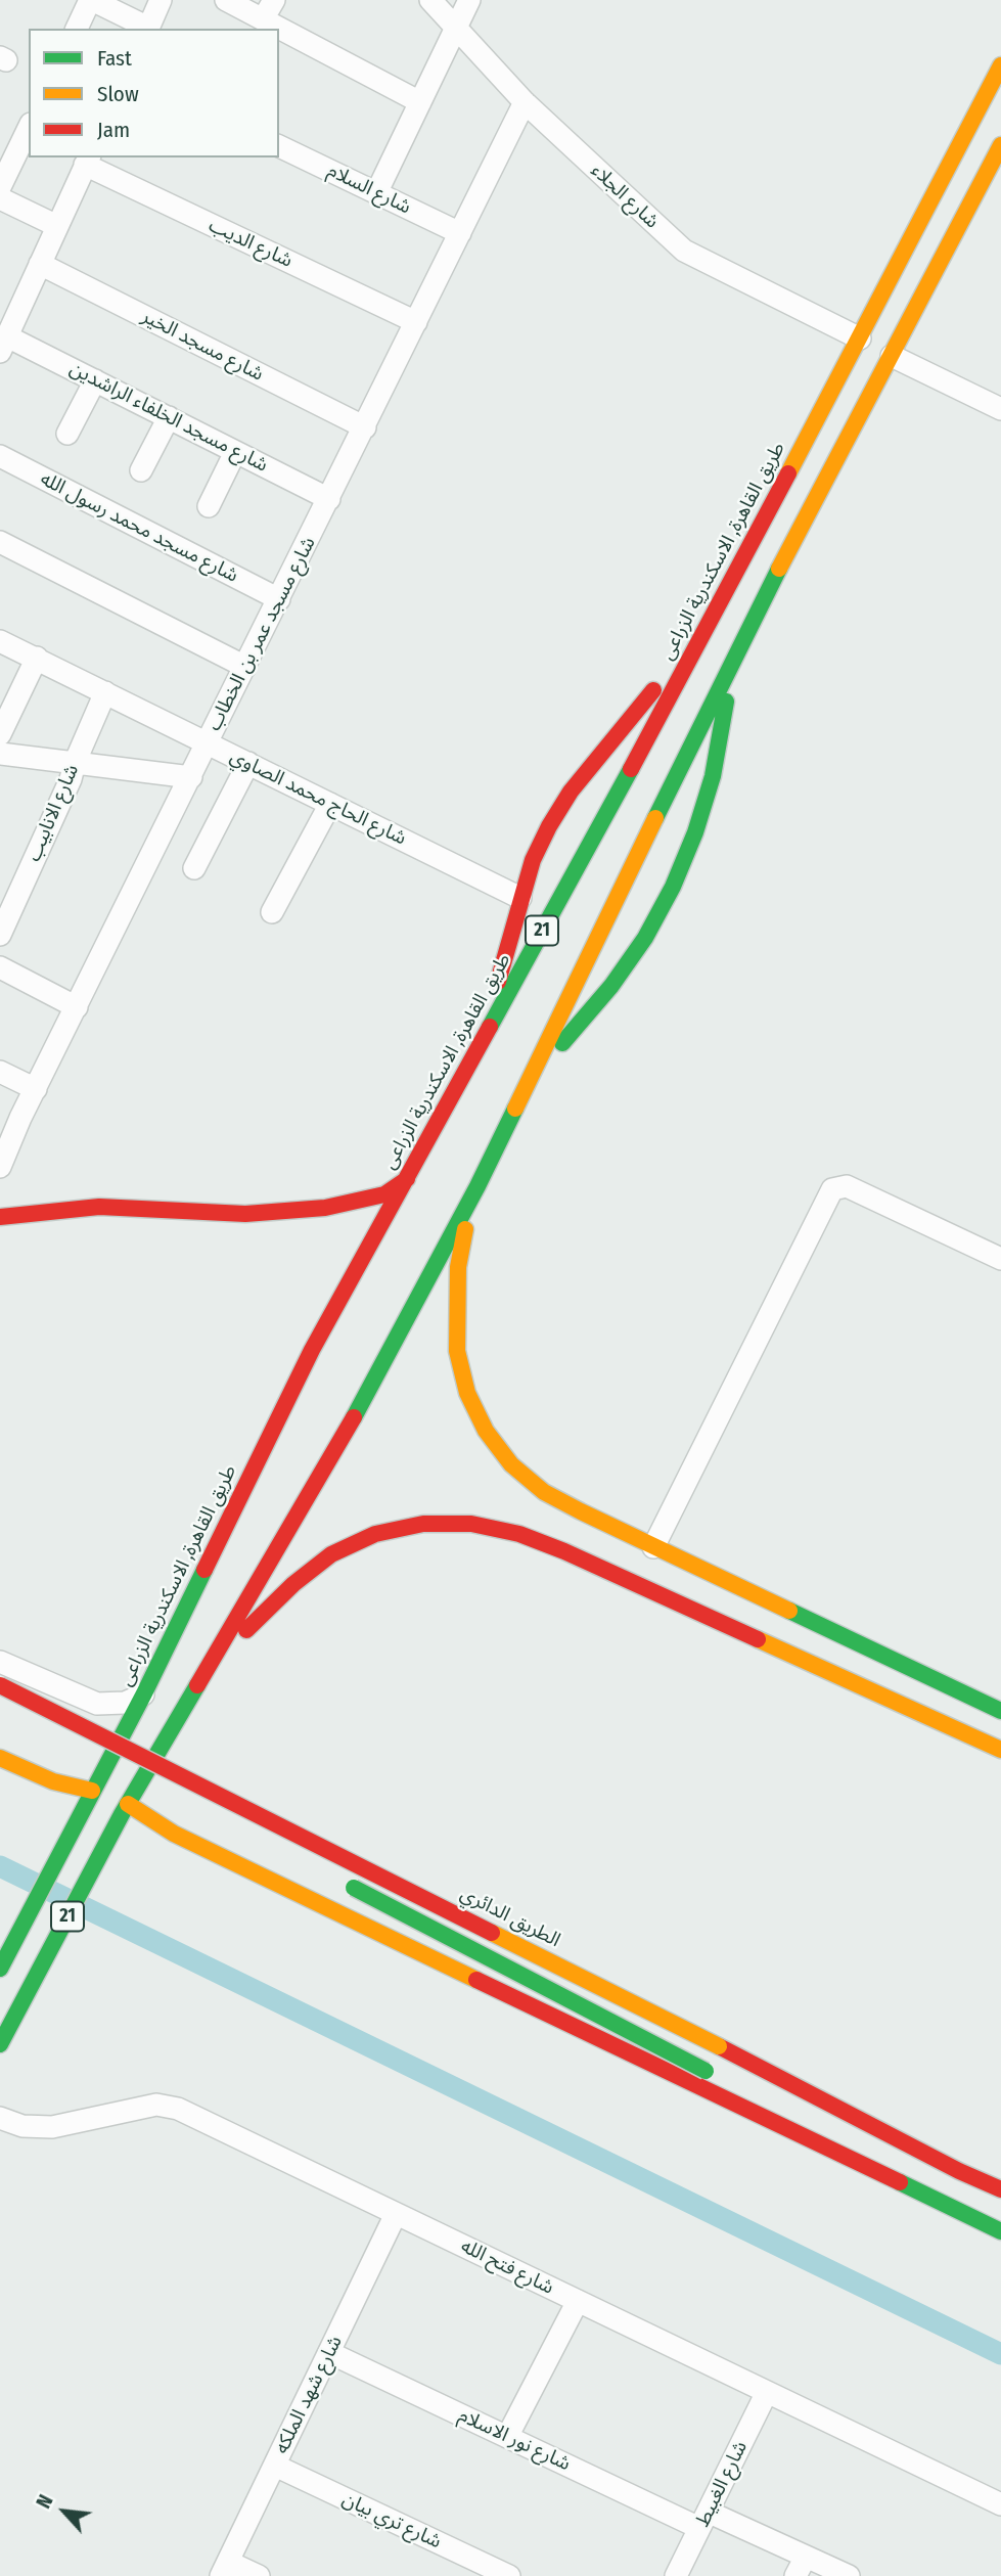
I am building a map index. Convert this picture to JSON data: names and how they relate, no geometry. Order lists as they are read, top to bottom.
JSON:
{
  "streets": {
    "main road": ["طريق القاهرة, الاسكندرية الزراعى", "21", "الطريق الدائري"],
    "street": [
      "شارع السلام",
      "شارع الجلاء",
      "شارع الديب",
      "شارع مسجد الخير",
      "شارع مسجد الخلفاء الراشدين",
      "شارع مسجد محمد رسول الله",
      "شارع مسجد عمر بن الخطاب",
      "شارع الحاج محمد الصاوي",
      "شارع الانابيب",
      "شارع فتح الله",
      "شارع شهد الملكه",
      "شارع نور الاسلام",
      "شارع الغبيط",
      "شارع تري بيان"
    ]
  },
  "crossings": [
    ["شارع السلام", "شارع مسجد عمر بن الخطاب"],
    ["شارع الجلاء", "طريق القاهرة, الاسكندرية الزراعى"],
    ["شارع الجلاء", "شارع مسجد عمر بن الخطاب"],
    ["شارع الديب", "شارع مسجد عمر بن الخطاب"],
    ["شارع مسجد الخير", "شارع مسجد عمر بن الخطاب"],
    ["شارع مسجد الخلفاء الراشدين", "شارع مسجد عمر بن الخطاب"],
    ["شارع مسجد محمد رسول الله", "شارع مسجد عمر بن الخطاب"],
    ["شارع مسجد عمر بن الخطاب", "شارع الحاج محمد الصاوي"],
    ["شارع الحاج محمد الصاوي", "شارع الانابيب"],
    ["شارع فتح الله", "شارع شهد الملكه"],
    ["شارع فتح الله", "شارع الغبيط"],
    ["شارع شهد الملكه", "شارع نور الاسلام"],
    ["شارع شهد الملكه", "شارع تري بيان"],
    ["شارع نور الاسلام", "شارع الغبيط"]
  ],
  "legend": ["Fast", "Slow", "Jam"],
  "north": "top left"
}
